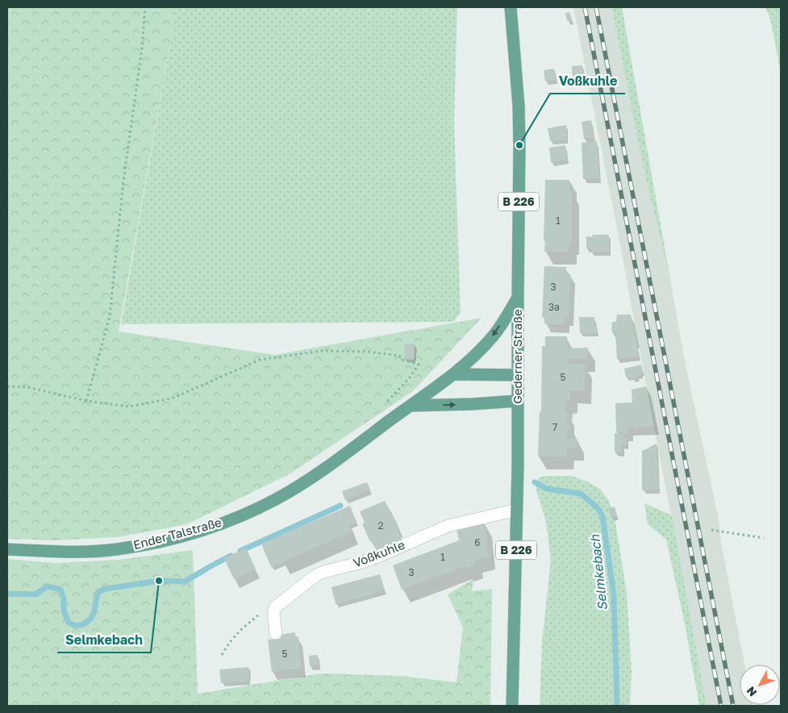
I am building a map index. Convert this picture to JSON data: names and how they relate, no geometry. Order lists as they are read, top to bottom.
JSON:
{
  "streets": {
    "main road": ["B 226", "Gederner Straße", "Ender Talstraße"],
    "street": ["Voßkuhle"]
  },
  "crossings": [
    ["Gederner Straße", "Ender Talstraße"],
    ["Gederner Straße", "Voßkuhle"]
  ],
  "water": ["Selmkebach"],
  "places": ["Voßkuhle", "Selmkebach"],
  "house_numbers": [
    "1",
    "3",
    "3a",
    "5",
    "7",
    "2",
    "6",
    "1",
    "3",
    "5"
  ],
  "north": "bottom left"
}
